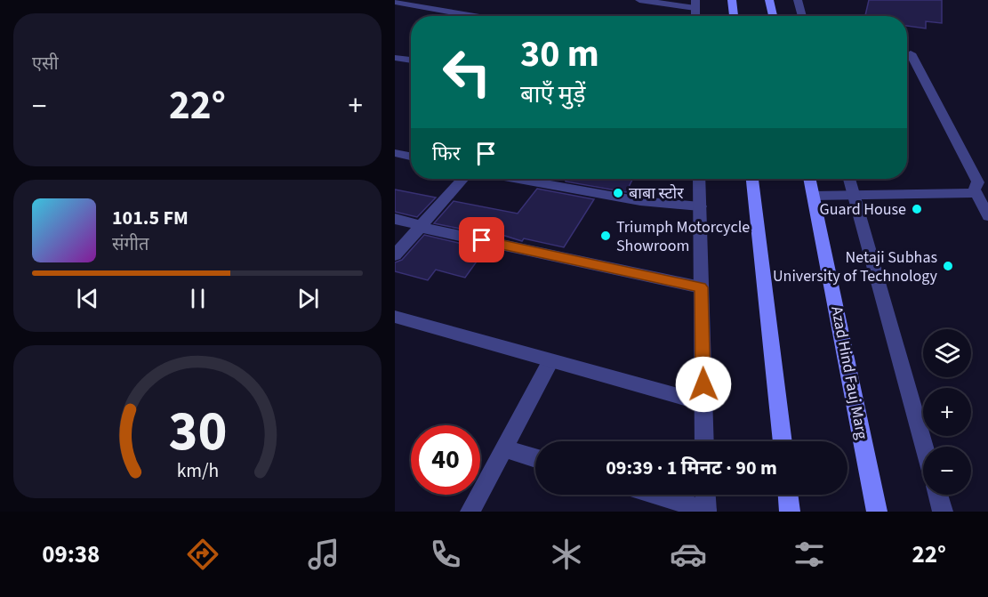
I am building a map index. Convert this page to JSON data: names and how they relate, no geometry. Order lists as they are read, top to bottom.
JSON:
{
  "streets": {
    "main road": ["Azad Hind Fauj Marg"]
  },
  "places": [
    "बाबा स्टोर",
    "Guard House",
    "Triumph Motorcycle Showroom",
    "Netaji Subhas University of Technology"
  ],
  "page": {
    "tile": "एसी",
    "turn": ["30 m", "बाएँ मुड़ें"],
    "heat": ["−", "22°", "+"],
    "then": "फिर",
    "song": ["101.5 FM", "संगीत"],
    "map_buttons": ["+", "−"],
    "limit": "40",
    "trip": "09:39 · 1 मिनट · 90 m",
    "tabs": ["09:38", "22°"],
    "gauge": ["30", "km/h"]
  }
}
